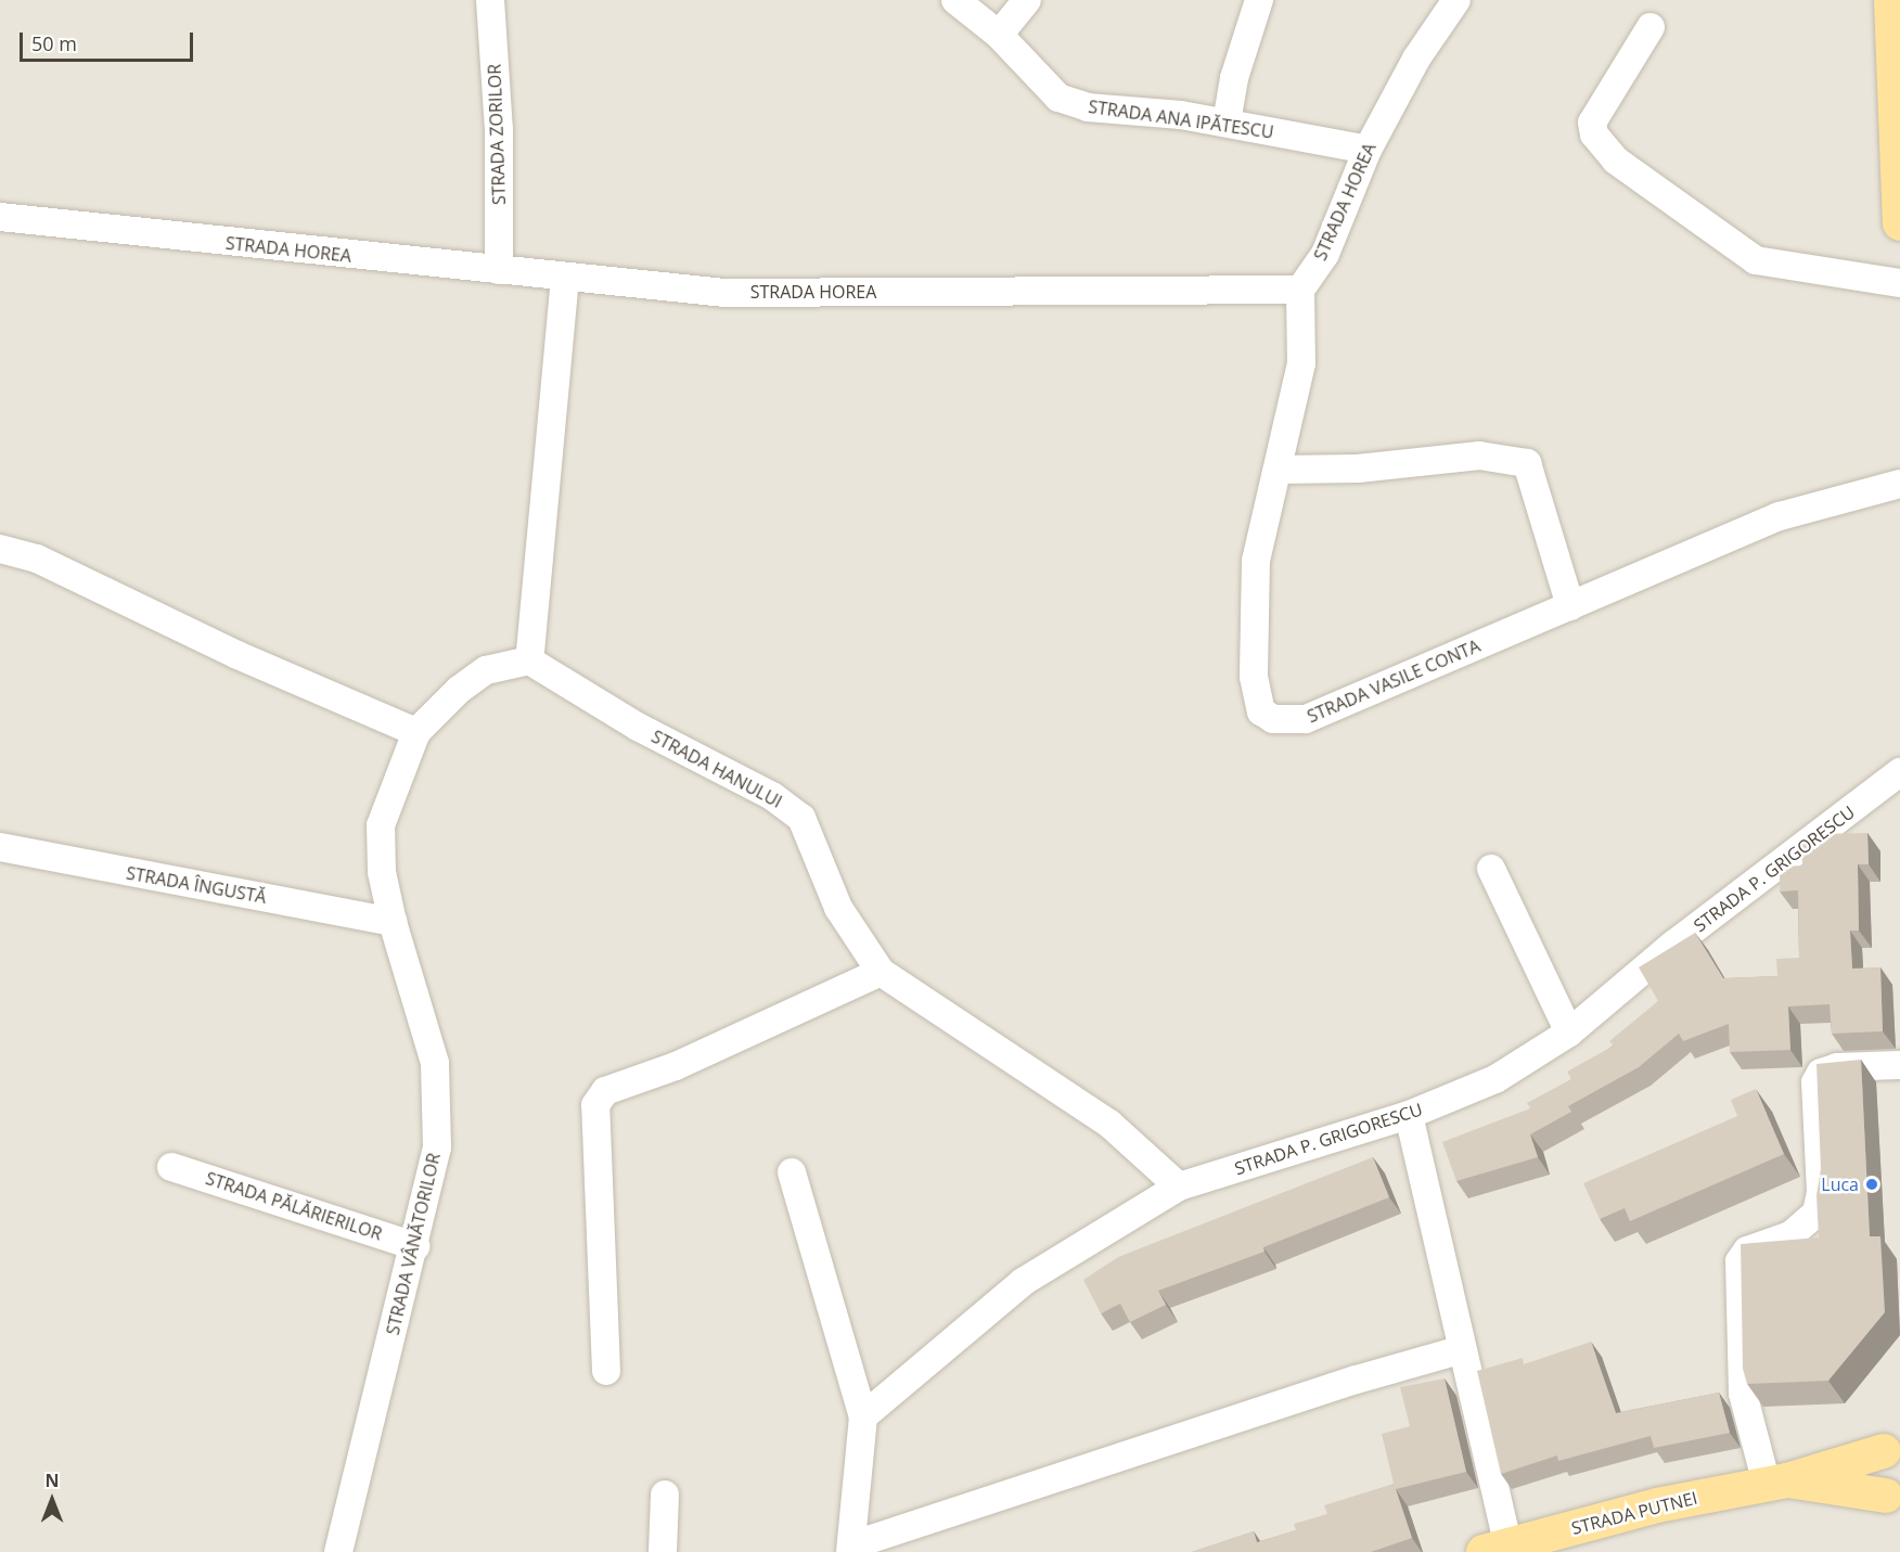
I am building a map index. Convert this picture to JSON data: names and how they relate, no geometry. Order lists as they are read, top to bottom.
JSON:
{
  "streets": {
    "main road": ["STRADA PUTNEI"],
    "street": [
      "STRADA ANA IPĂTESCU",
      "STRADA ZORILOR",
      "STRADA HOREA",
      "STRADA VASILE CONTA",
      "STRADA HANULUI",
      "STRADA P. GRIGORESCU",
      "STRADA ÎNGUSTĂ",
      "STRADA PĂLĂRIERILOR",
      "STRADA VÂNĂTORILOR"
    ]
  },
  "crossings": [
    ["STRADA ANA IPĂTESCU", "STRADA HOREA"],
    ["STRADA ZORILOR", "STRADA HOREA"],
    ["STRADA HOREA", "STRADA VASILE CONTA"],
    ["STRADA HANULUI", "STRADA P. GRIGORESCU"],
    ["STRADA HANULUI", "STRADA VÂNĂTORILOR"],
    ["STRADA ÎNGUSTĂ", "STRADA VÂNĂTORILOR"],
    ["STRADA PĂLĂRIERILOR", "STRADA VÂNĂTORILOR"]
  ],
  "places": ["Luca"],
  "scale_bar": "50 m",
  "north": "top"
}
